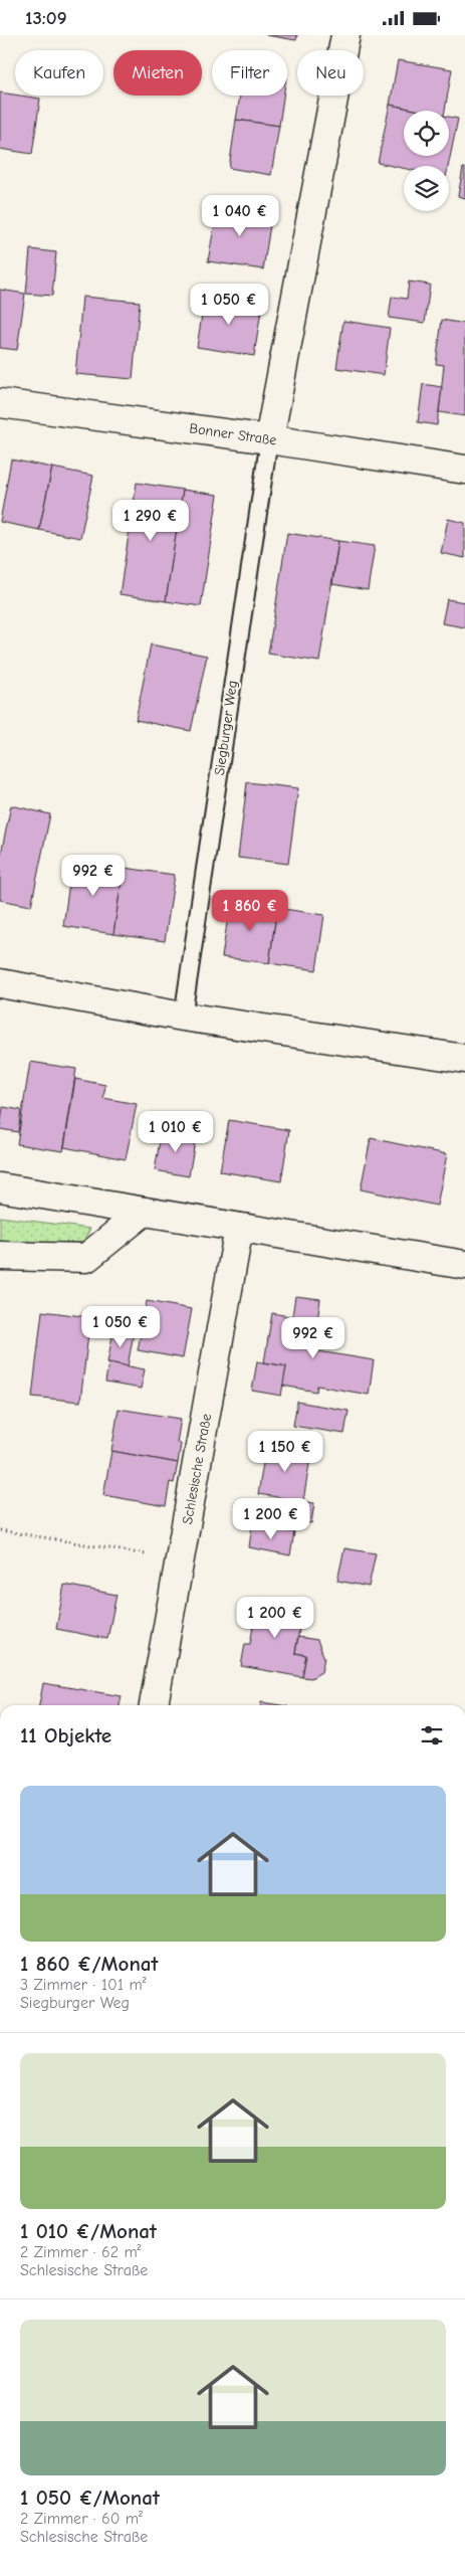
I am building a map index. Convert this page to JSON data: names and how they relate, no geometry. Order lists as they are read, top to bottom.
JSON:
{
  "streets": {
    "street": ["Bonner Straße", "Schlesische Straße"],
    "lane": ["Siegburger Weg"]
  },
  "crossings": [
    ["Bonner Straße", "Siegburger Weg"]
  ],
  "page": {
    "status": "13:09",
    "chip": [
      "Kaufen",
      "Mieten",
      "Filter",
      "Neu"
    ],
    "price": [
      "1 040 €",
      "1 050 €",
      "1 290 €",
      "992 €",
      "1 860 €",
      "1 010 €",
      "1 050 €",
      "992 €",
      "1 150 €",
      "1 200 €",
      "1 200 €"
    ],
    "heading": "11 Objekte",
    "list": [
      {
        "name": "1 860 €/Monat",
        "note": "3 Zimmer · 101 m² · Siegburger Weg"
      },
      {
        "name": "1 010 €/Monat",
        "note": "2 Zimmer · 62 m² · Schlesische Straße"
      },
      {
        "name": "1 050 €/Monat",
        "note": "2 Zimmer · 60 m² · Schlesische Straße"
      }
    ]
  }
}
